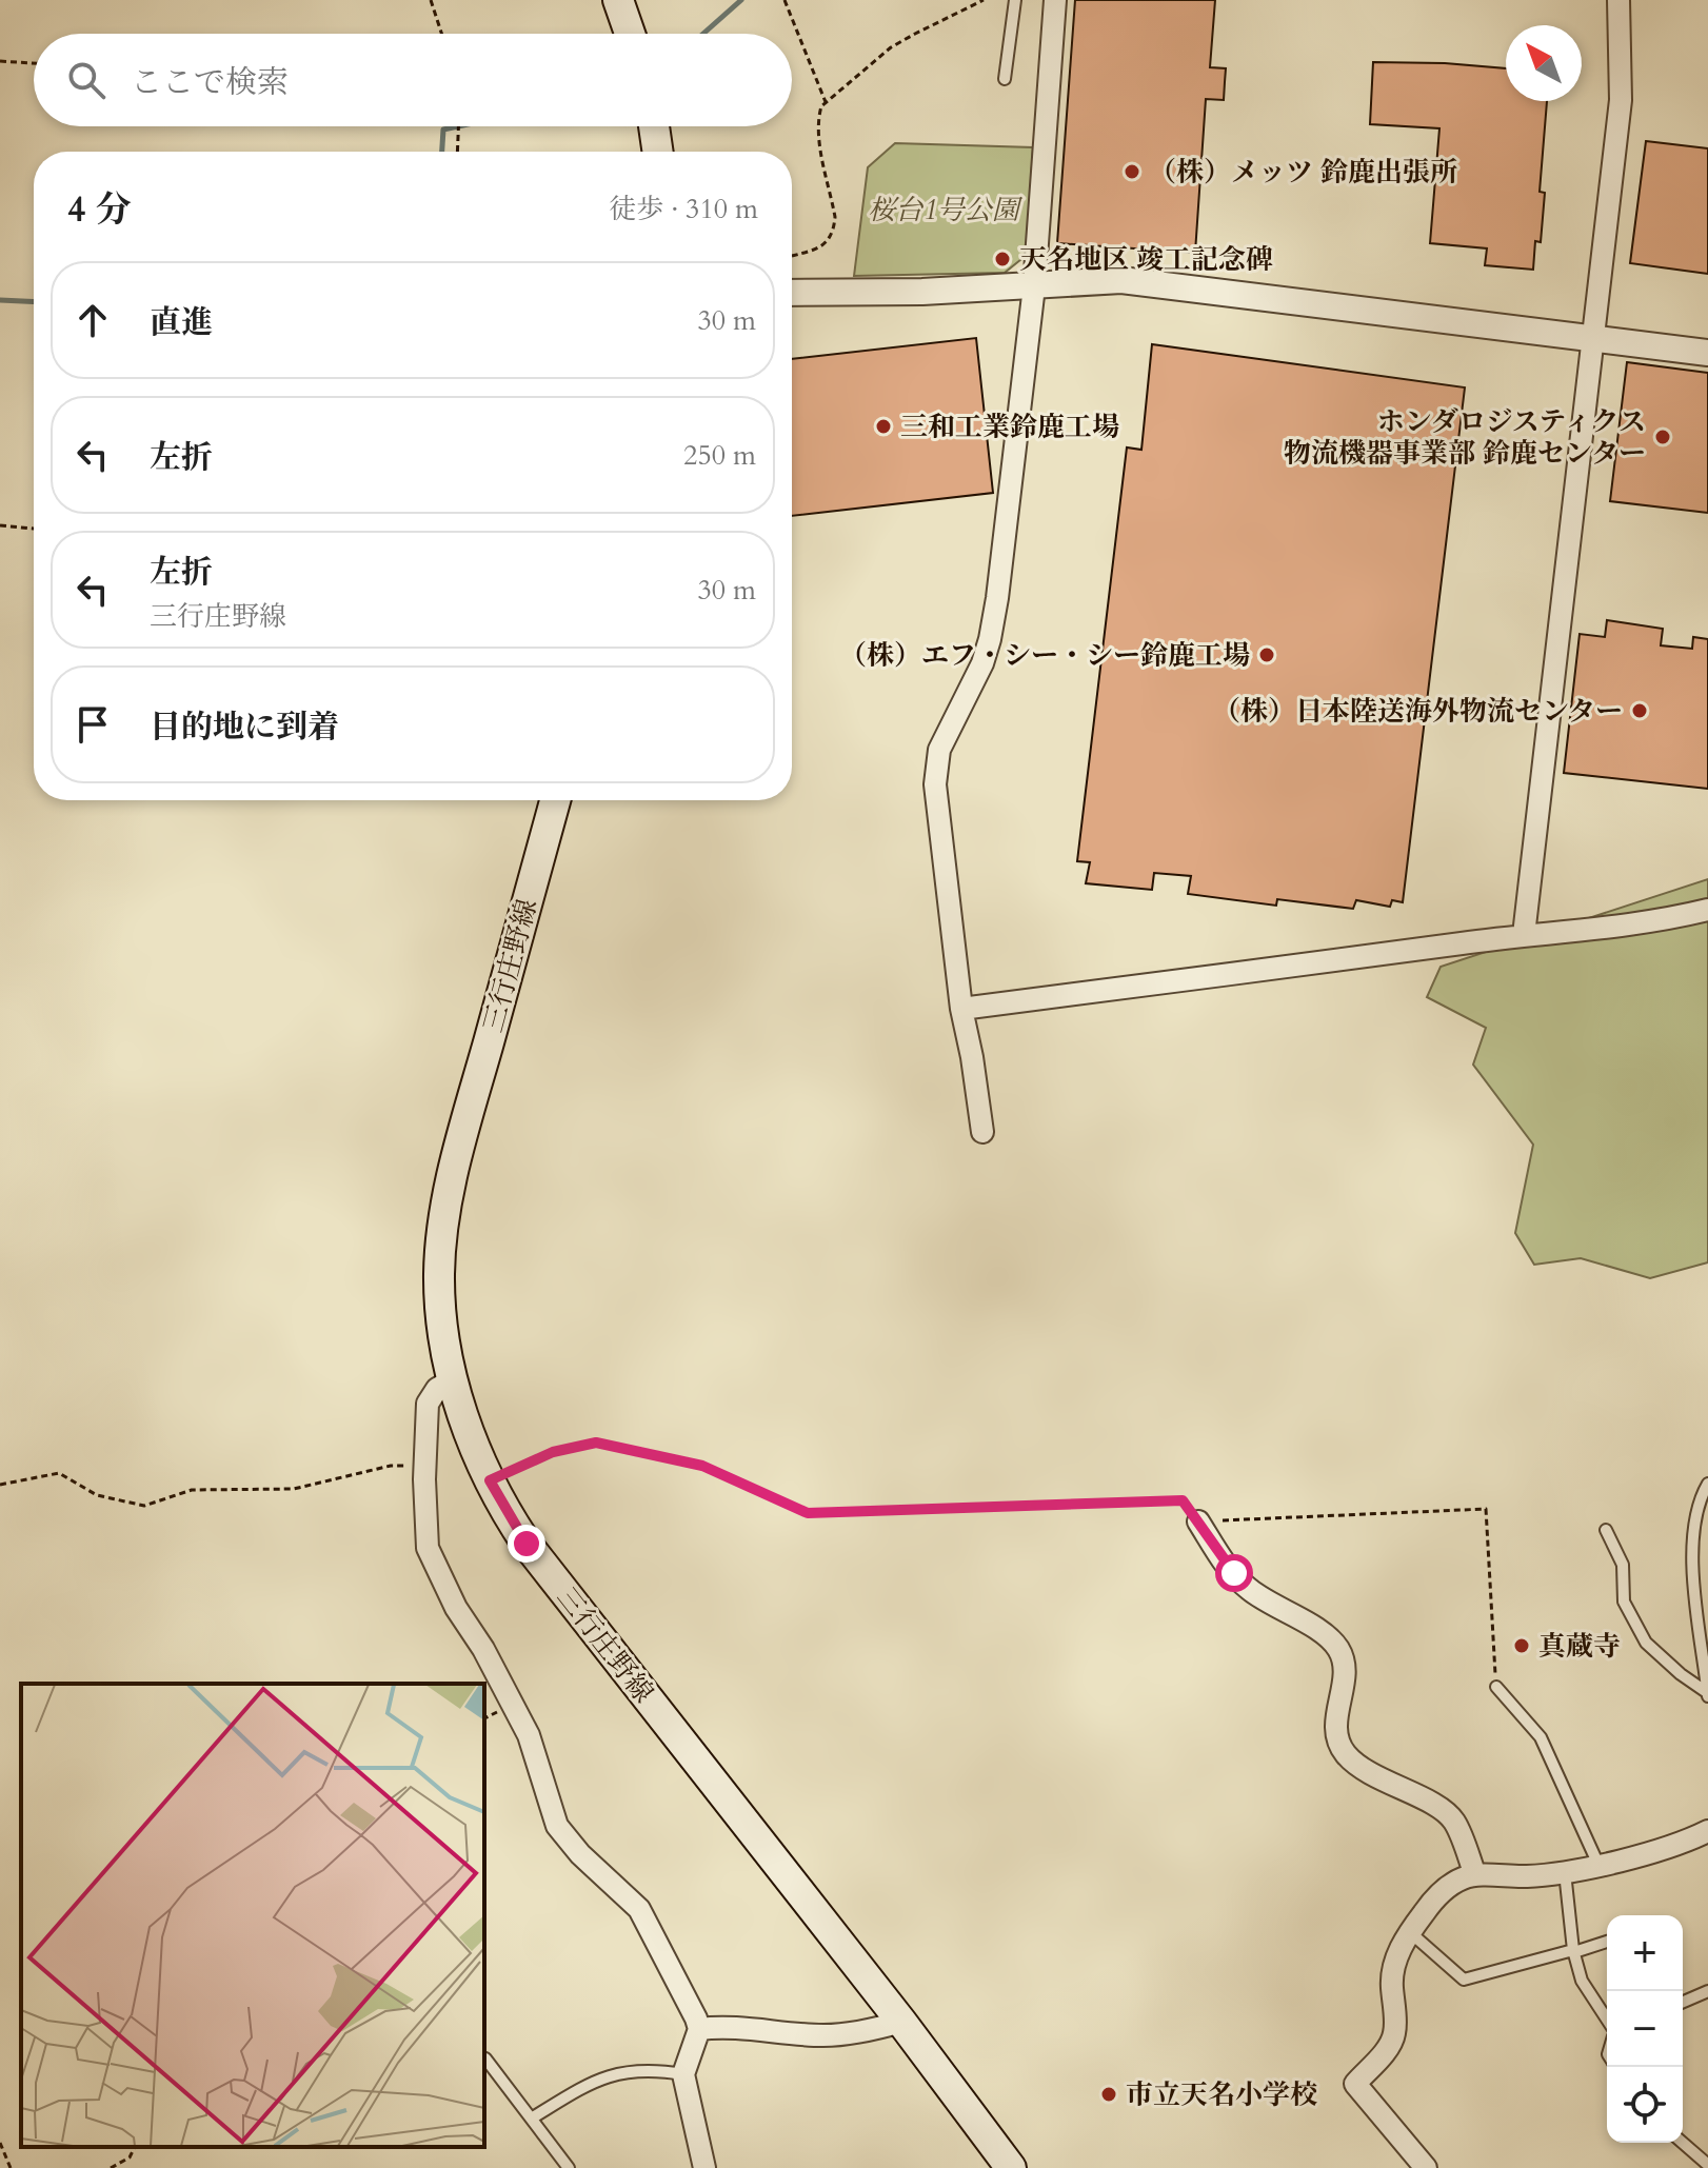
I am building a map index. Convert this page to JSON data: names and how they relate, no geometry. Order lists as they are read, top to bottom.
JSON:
{
  "streets": {
    "main road": ["三行庄野線"]
  },
  "parks": ["桜台1号公園"],
  "places": [
    "（株）メッツ 鈴鹿出張所",
    "天名地区 竣工記念碑",
    "三和工業鈴鹿工場",
    "ホンダロジスティクス 物流機器事業部 鈴鹿センター",
    "（株）エフ・シー・シー鈴鹿工場",
    "（株）日本陸送海外物流センター",
    "真蔵寺",
    "市立天名小学校"
  ],
  "north": "top left",
  "page": {
    "search": "ここで検索",
    "heading": ["4 分", "徒歩 · 310 m"],
    "list": [
      ["直進", "30 m"],
      ["左折", "250 m"],
      ["左折", "三行庄野線", "30 m"],
      "目的地に到着"
    ],
    "map_buttons": ["+", "−"]
  }
}
